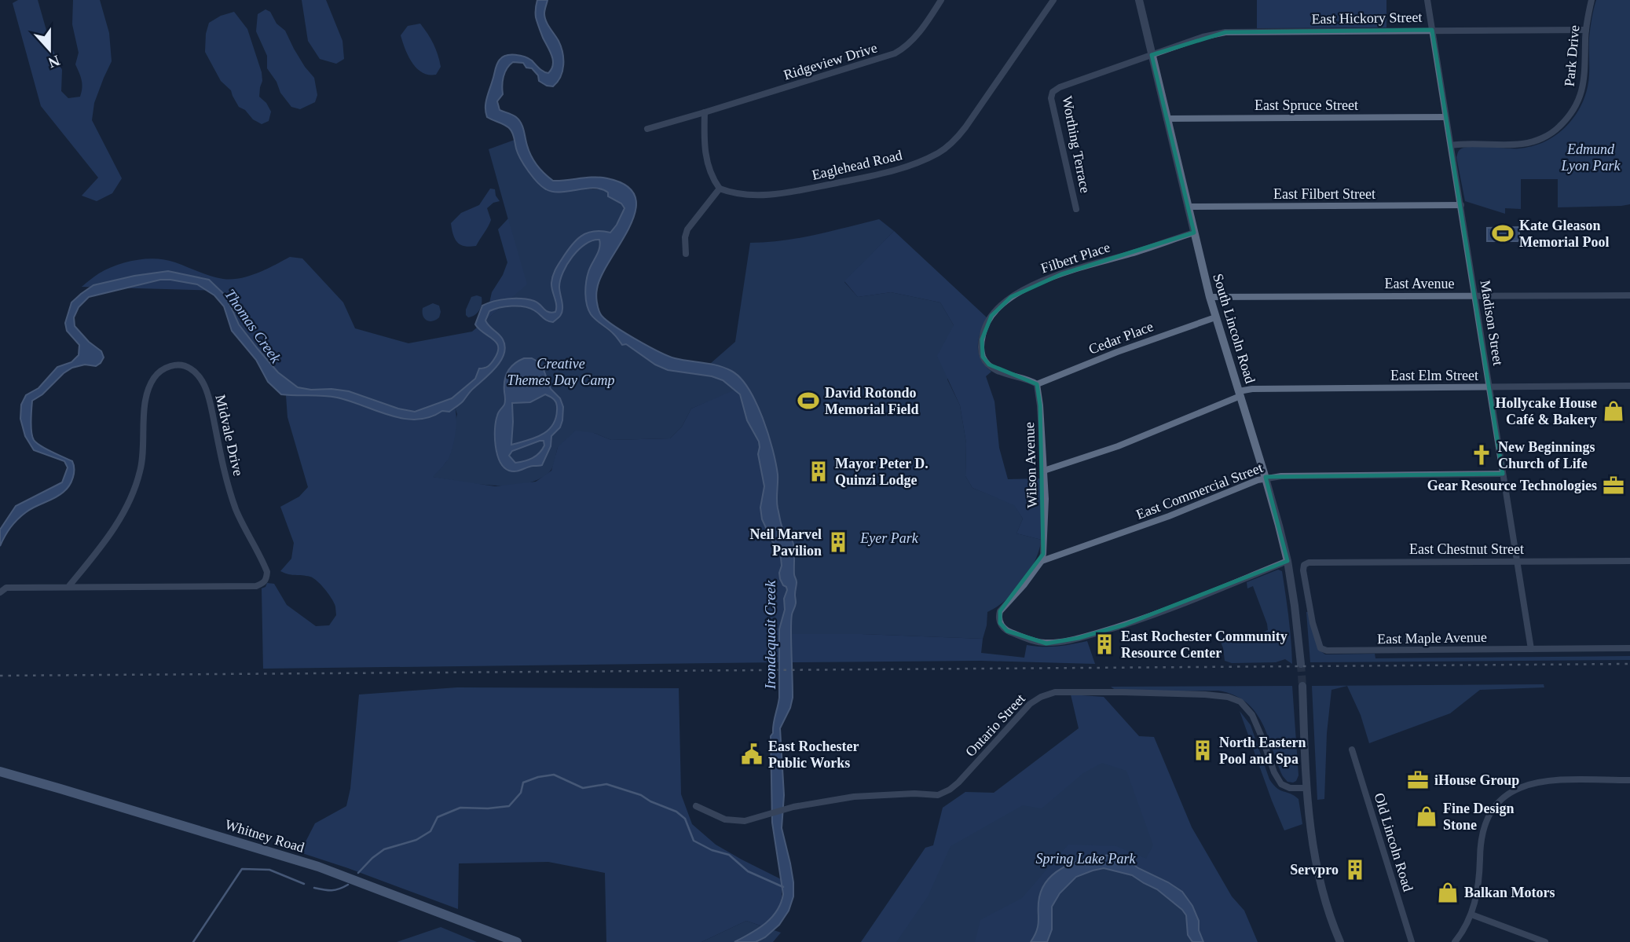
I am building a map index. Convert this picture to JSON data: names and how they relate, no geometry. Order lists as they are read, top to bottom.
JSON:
{
  "streets": {
    "main road": ["Whitney Road"],
    "street": [
      "East Hickory Street",
      "Park Drive",
      "Ridgeview Drive",
      "East Spruce Street",
      "Worthing Terrace",
      "Eaglehead Road",
      "East Filbert Street",
      "Filbert Place",
      "East Avenue",
      "Madison Street",
      "South Lincoln Road",
      "Cedar Place",
      "East Elm Street",
      "Midvale Drive",
      "Wilson Avenue",
      "East Commercial Street",
      "East Chestnut Street",
      "East Maple Avenue",
      "Ontario Street",
      "Old Lincoln Road"
    ]
  },
  "crossings": [
    ["East Hickory Street", "Park Drive"],
    ["East Hickory Street", "Worthing Terrace"],
    ["East Hickory Street", "Madison Street"],
    ["East Hickory Street", "South Lincoln Road"],
    ["Park Drive", "Madison Street"],
    ["East Spruce Street", "Madison Street"],
    ["East Spruce Street", "South Lincoln Road"],
    ["Worthing Terrace", "South Lincoln Road"],
    ["East Filbert Street", "Madison Street"],
    ["East Filbert Street", "South Lincoln Road"],
    ["Filbert Place", "South Lincoln Road"],
    ["Filbert Place", "Cedar Place"],
    ["Filbert Place", "Wilson Avenue"],
    ["East Avenue", "Madison Street"],
    ["East Avenue", "South Lincoln Road"],
    ["Madison Street", "East Elm Street"],
    ["Madison Street", "East Commercial Street"],
    ["Madison Street", "East Chestnut Street"],
    ["Madison Street", "East Maple Avenue"],
    ["South Lincoln Road", "Cedar Place"],
    ["South Lincoln Road", "East Elm Street"],
    ["South Lincoln Road", "East Commercial Street"],
    ["Cedar Place", "Wilson Avenue"],
    ["East Elm Street", "Wilson Avenue"],
    ["Wilson Avenue", "East Commercial Street"],
    ["East Chestnut Street", "East Maple Avenue"]
  ],
  "water": ["Thomas Creek", "Irondequoit Creek"],
  "parks": [
    "Edmund Lyon Park",
    "Creative Themes Day Camp",
    "Eyer Park",
    "Spring Lake Park"
  ],
  "places": {
    "sports": ["Kate Gleason Memorial Pool", "David Rotondo Memorial Field"],
    "shop": ["Hollycake House Café & Bakery", "Fine Design Stone", "Balkan Motors"],
    "church": ["New Beginnings Church of Life"],
    "building": [
      "Mayor Peter D. Quinzi Lodge",
      "Neil Marvel Pavilion",
      "East Rochester Community Resource Center",
      "North Eastern Pool and Spa",
      "Servpro"
    ],
    "office": ["Gear Resource Technologies", "iHouse Group"],
    "public building": ["East Rochester Public Works"]
  },
  "north": "bottom"
}
